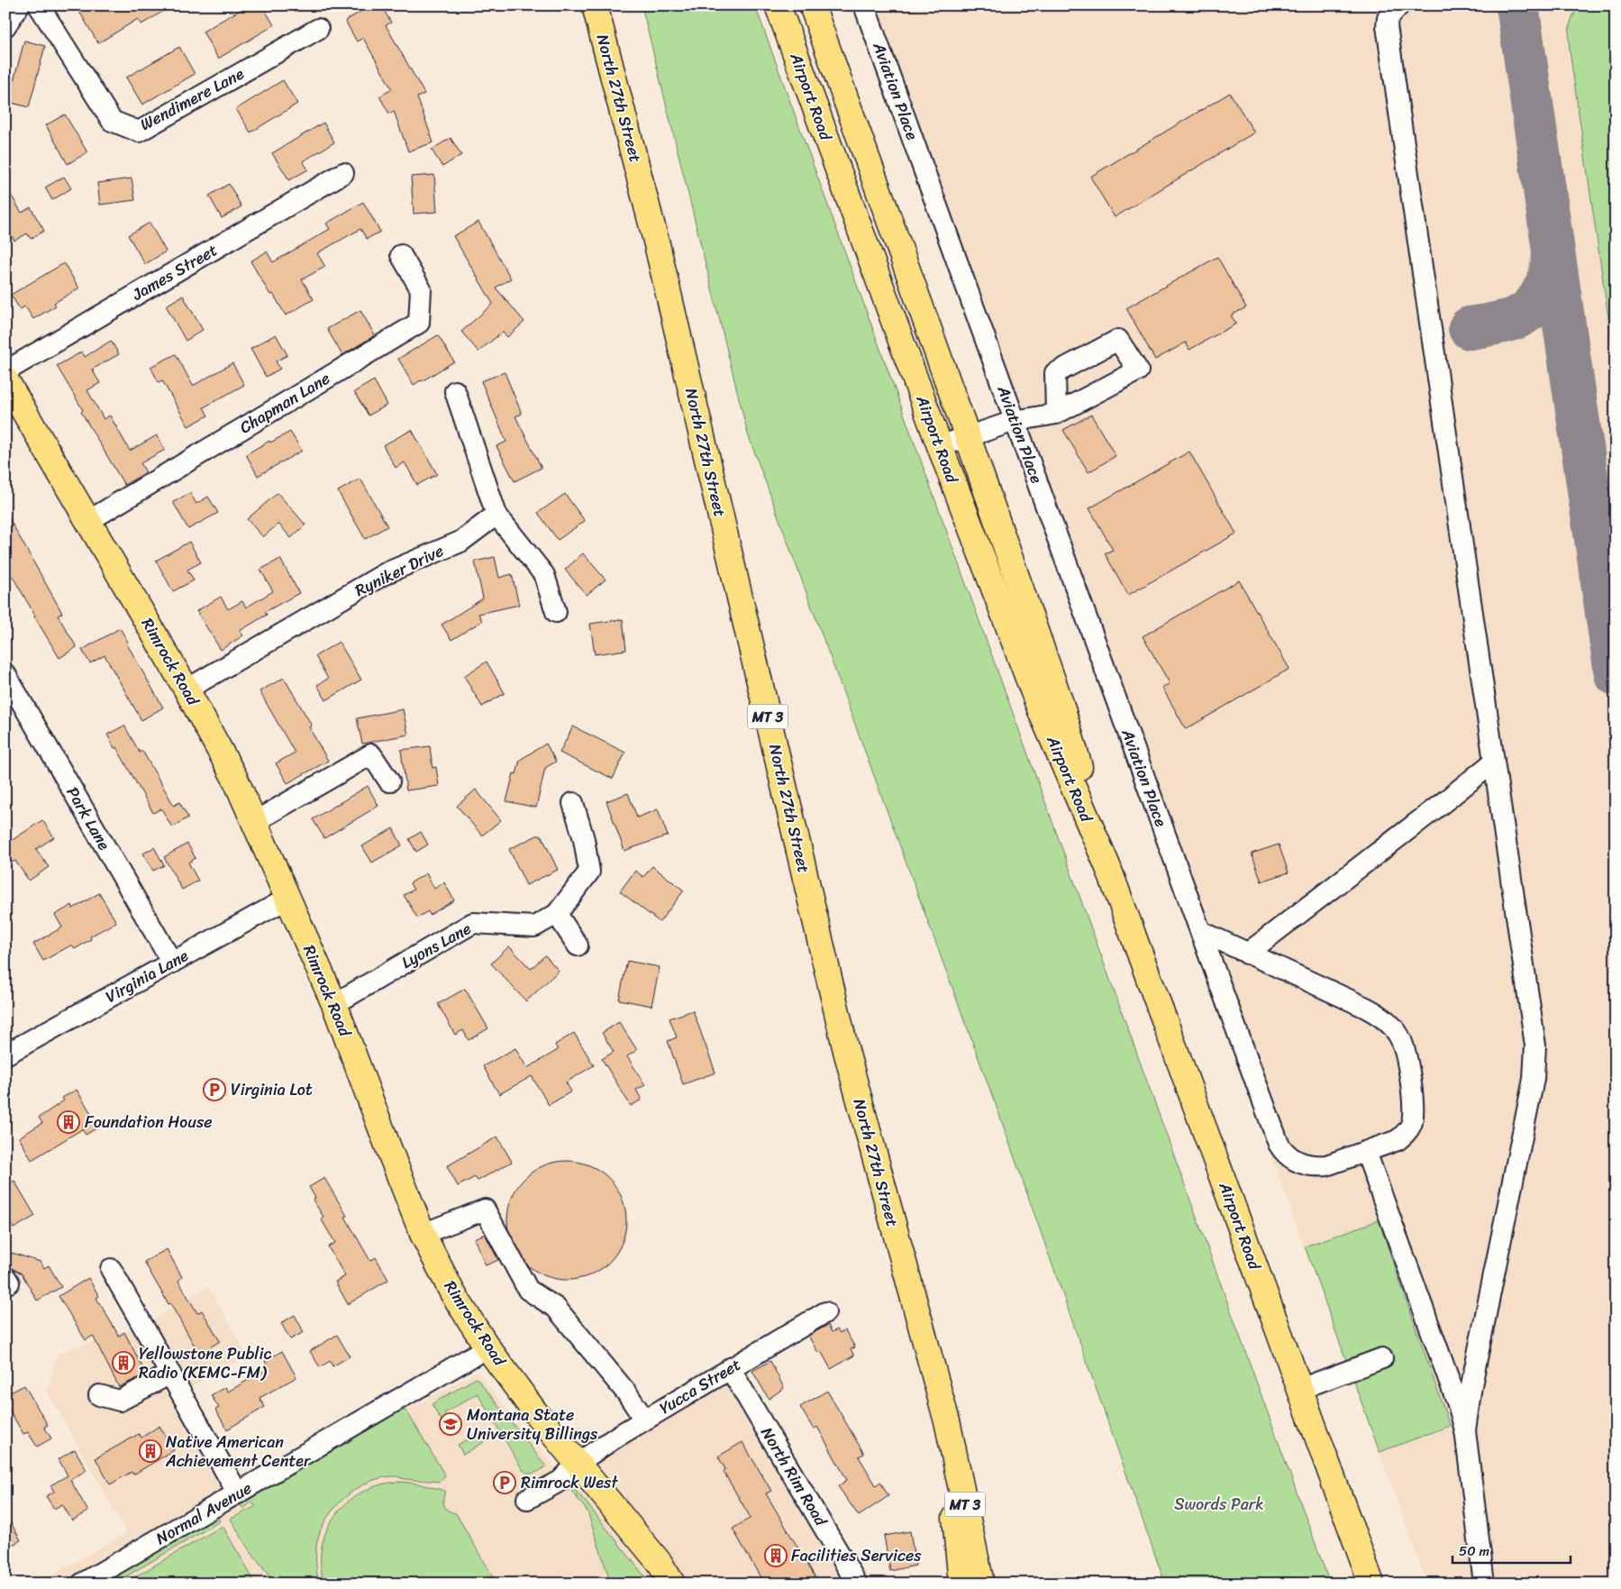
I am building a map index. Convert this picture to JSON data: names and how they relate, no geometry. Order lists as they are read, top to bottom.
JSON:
{
  "streets": {
    "main road": [
      "Airport Road",
      "North 27th Street",
      "Rimrock Road",
      "MT 3"
    ],
    "street": [
      "Aviation Place",
      "Wendimere Lane",
      "James Street",
      "Chapman Lane",
      "Ryniker Drive",
      "Park Lane",
      "Lyons Lane",
      "Virginia Lane",
      "Yucca Street",
      "North Rim Road",
      "Normal Avenue"
    ]
  },
  "crossings": [
    ["Chapman Lane", "Rimrock Road"],
    ["Ryniker Drive", "Rimrock Road"],
    ["Rimrock Road", "Lyons Lane"],
    ["Rimrock Road", "Virginia Lane"],
    ["Rimrock Road", "Yucca Street"],
    ["Rimrock Road", "Normal Avenue"],
    ["Park Lane", "Virginia Lane"],
    ["Yucca Street", "North Rim Road"]
  ],
  "parks": ["Swords Park"],
  "places": {
    "parking": ["Virginia Lot", "Rimrock West"],
    "building": [
      "Foundation House",
      "Yellowstone Public Radio (KEMC-FM)",
      "Native American Achievement Center",
      "Facilities Services"
    ],
    "school or university": ["Montana State University Billings"]
  },
  "scale_bar": "50 m"
}
